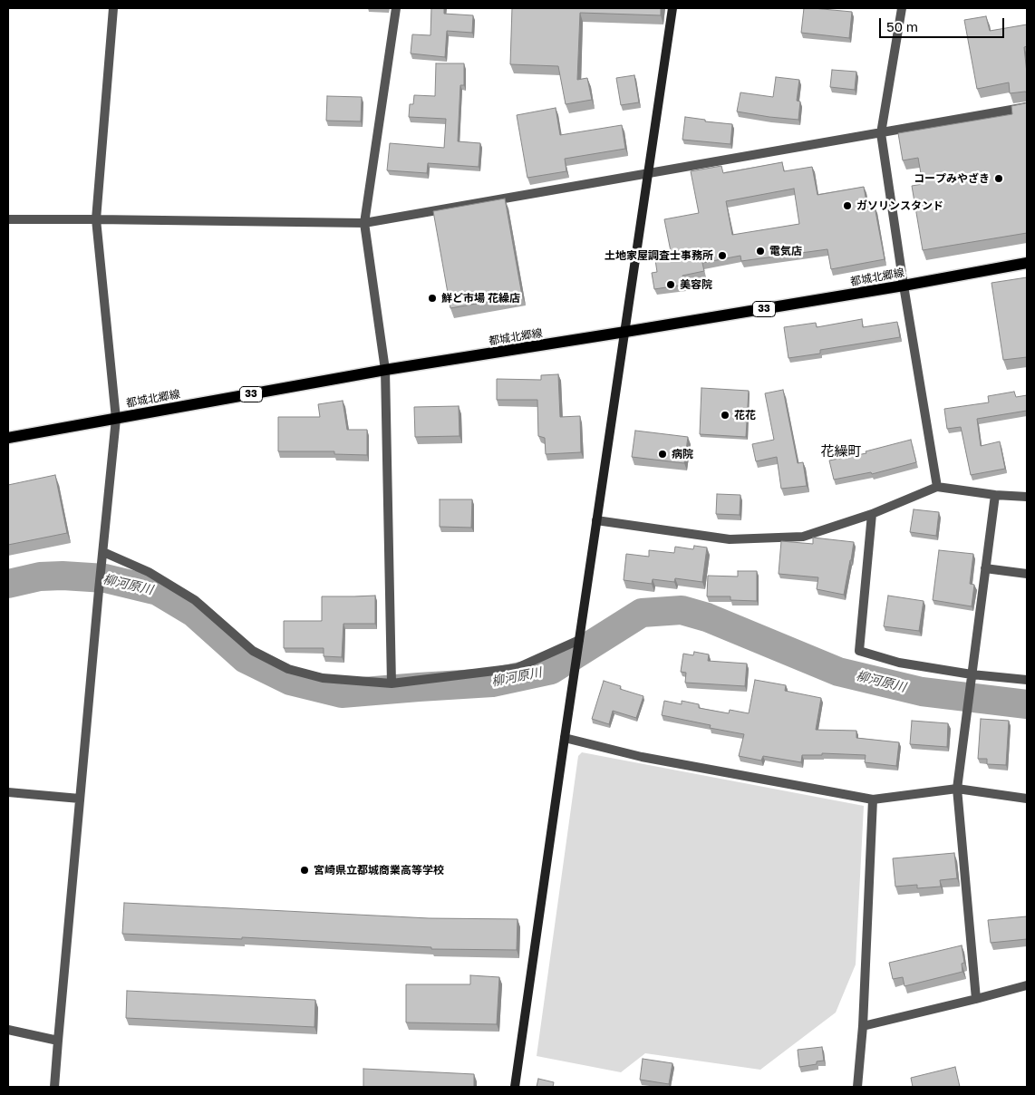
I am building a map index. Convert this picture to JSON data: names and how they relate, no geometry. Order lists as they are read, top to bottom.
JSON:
{
  "streets": {
    "main road": ["都城北郷線", "33"]
  },
  "districts": ["花繰町"],
  "water": ["柳河原川"],
  "places": [
    "コープみやざき",
    "ガソリンスタンド",
    "電気店",
    "土地家屋調査士事務所",
    "美容院",
    "鮮ど市場 花繰店",
    "花花",
    "病院",
    "宮崎県立都城商業高等学校"
  ],
  "scale_bar": "50 m"
}
